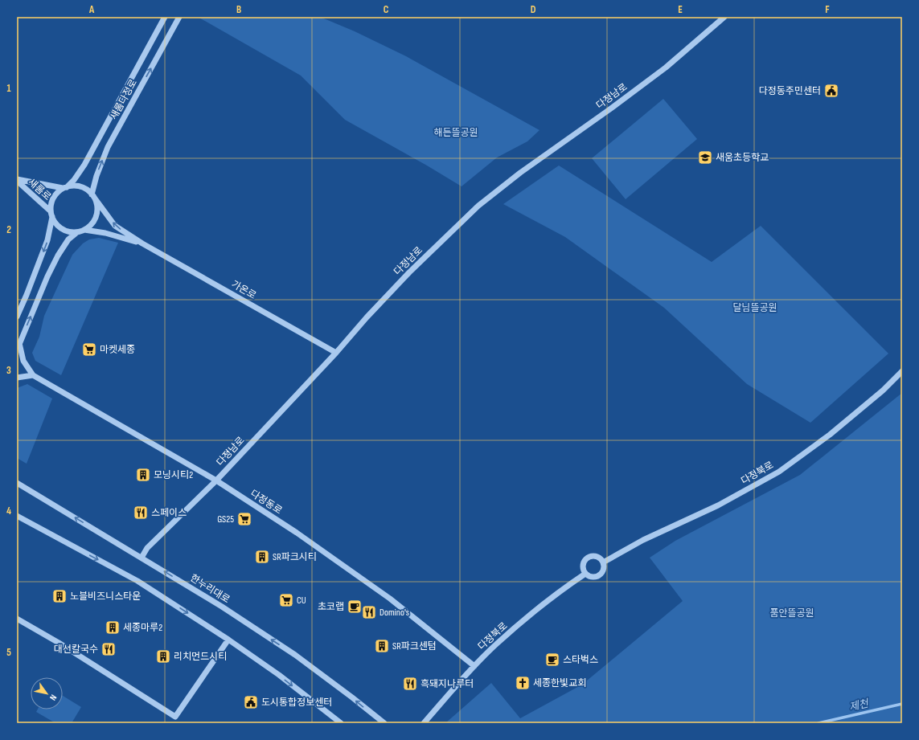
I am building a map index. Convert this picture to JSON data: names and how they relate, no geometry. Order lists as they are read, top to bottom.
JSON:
{
  "streets": {
    "street": [
      "다정남로",
      "새롬다정로",
      "새롬로",
      "가온로",
      "다정북로",
      "다정동로",
      "한누리대로"
    ]
  },
  "crossings": [
    ["다정남로", "가온로"],
    ["다정남로", "다정동로"],
    ["다정남로", "한누리대로"],
    ["새롬다정로", "새롬로"],
    ["다정북로", "다정동로"]
  ],
  "water": ["제천"],
  "parks": ["해든뜰공원", "달님뜰공원", "품안뜰공원"],
  "places": {
    "public building": ["다정동주민센터", "도시통합정보센터"],
    "school or university": ["새움초등학교"],
    "supermarket": ["마켓세종", "GS25", "CU"],
    "building": [
      "모닝시티2",
      "SR파크시티",
      "노블비즈니스타운",
      "세종마루2",
      "SR파크센텀",
      "리치먼드시티"
    ],
    "restaurant": [
      "스페이스",
      "Domino's",
      "대선칼국수",
      "흑돼지나루터"
    ],
    "cafe": ["초코랩", "스타벅스"],
    "church": ["세종한빛교회"]
  },
  "north": "bottom right",
  "grid": {
    "columns": [
      "A",
      "B",
      "C",
      "D",
      "E",
      "F"
    ],
    "rows": [
      "1",
      "2",
      "3",
      "4",
      "5"
    ]
  }
}
